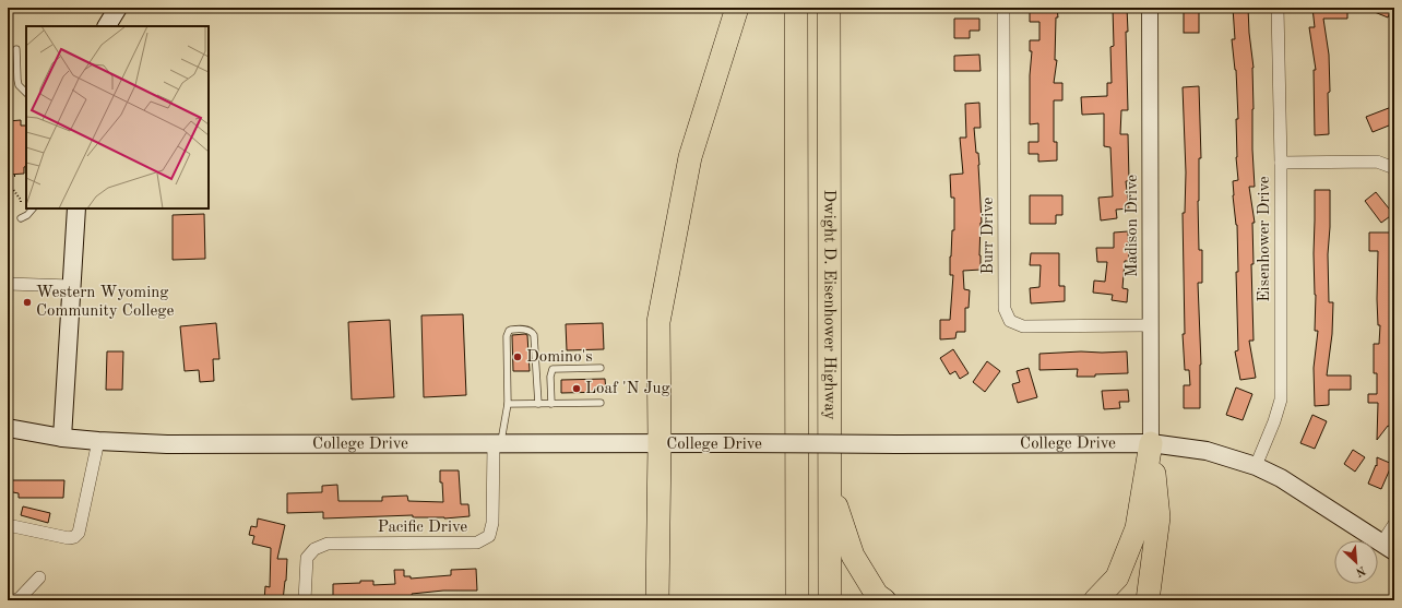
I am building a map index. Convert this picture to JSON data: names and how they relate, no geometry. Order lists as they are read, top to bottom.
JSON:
{
  "streets": {
    "highway": ["Dwight D. Eisenhower Highway"],
    "main road": ["College Drive"],
    "street": [
      "Madison Drive",
      "Burr Drive",
      "Eisenhower Drive",
      "Pacific Drive"
    ]
  },
  "crossings": [
    ["Madison Drive", "Burr Drive"],
    ["Madison Drive", "College Drive"],
    ["Eisenhower Drive", "College Drive"],
    ["College Drive", "Pacific Drive"]
  ],
  "places": ["Western Wyoming Community College", "Domino's", "Loaf 'N Jug"],
  "north": "bottom right"
}
